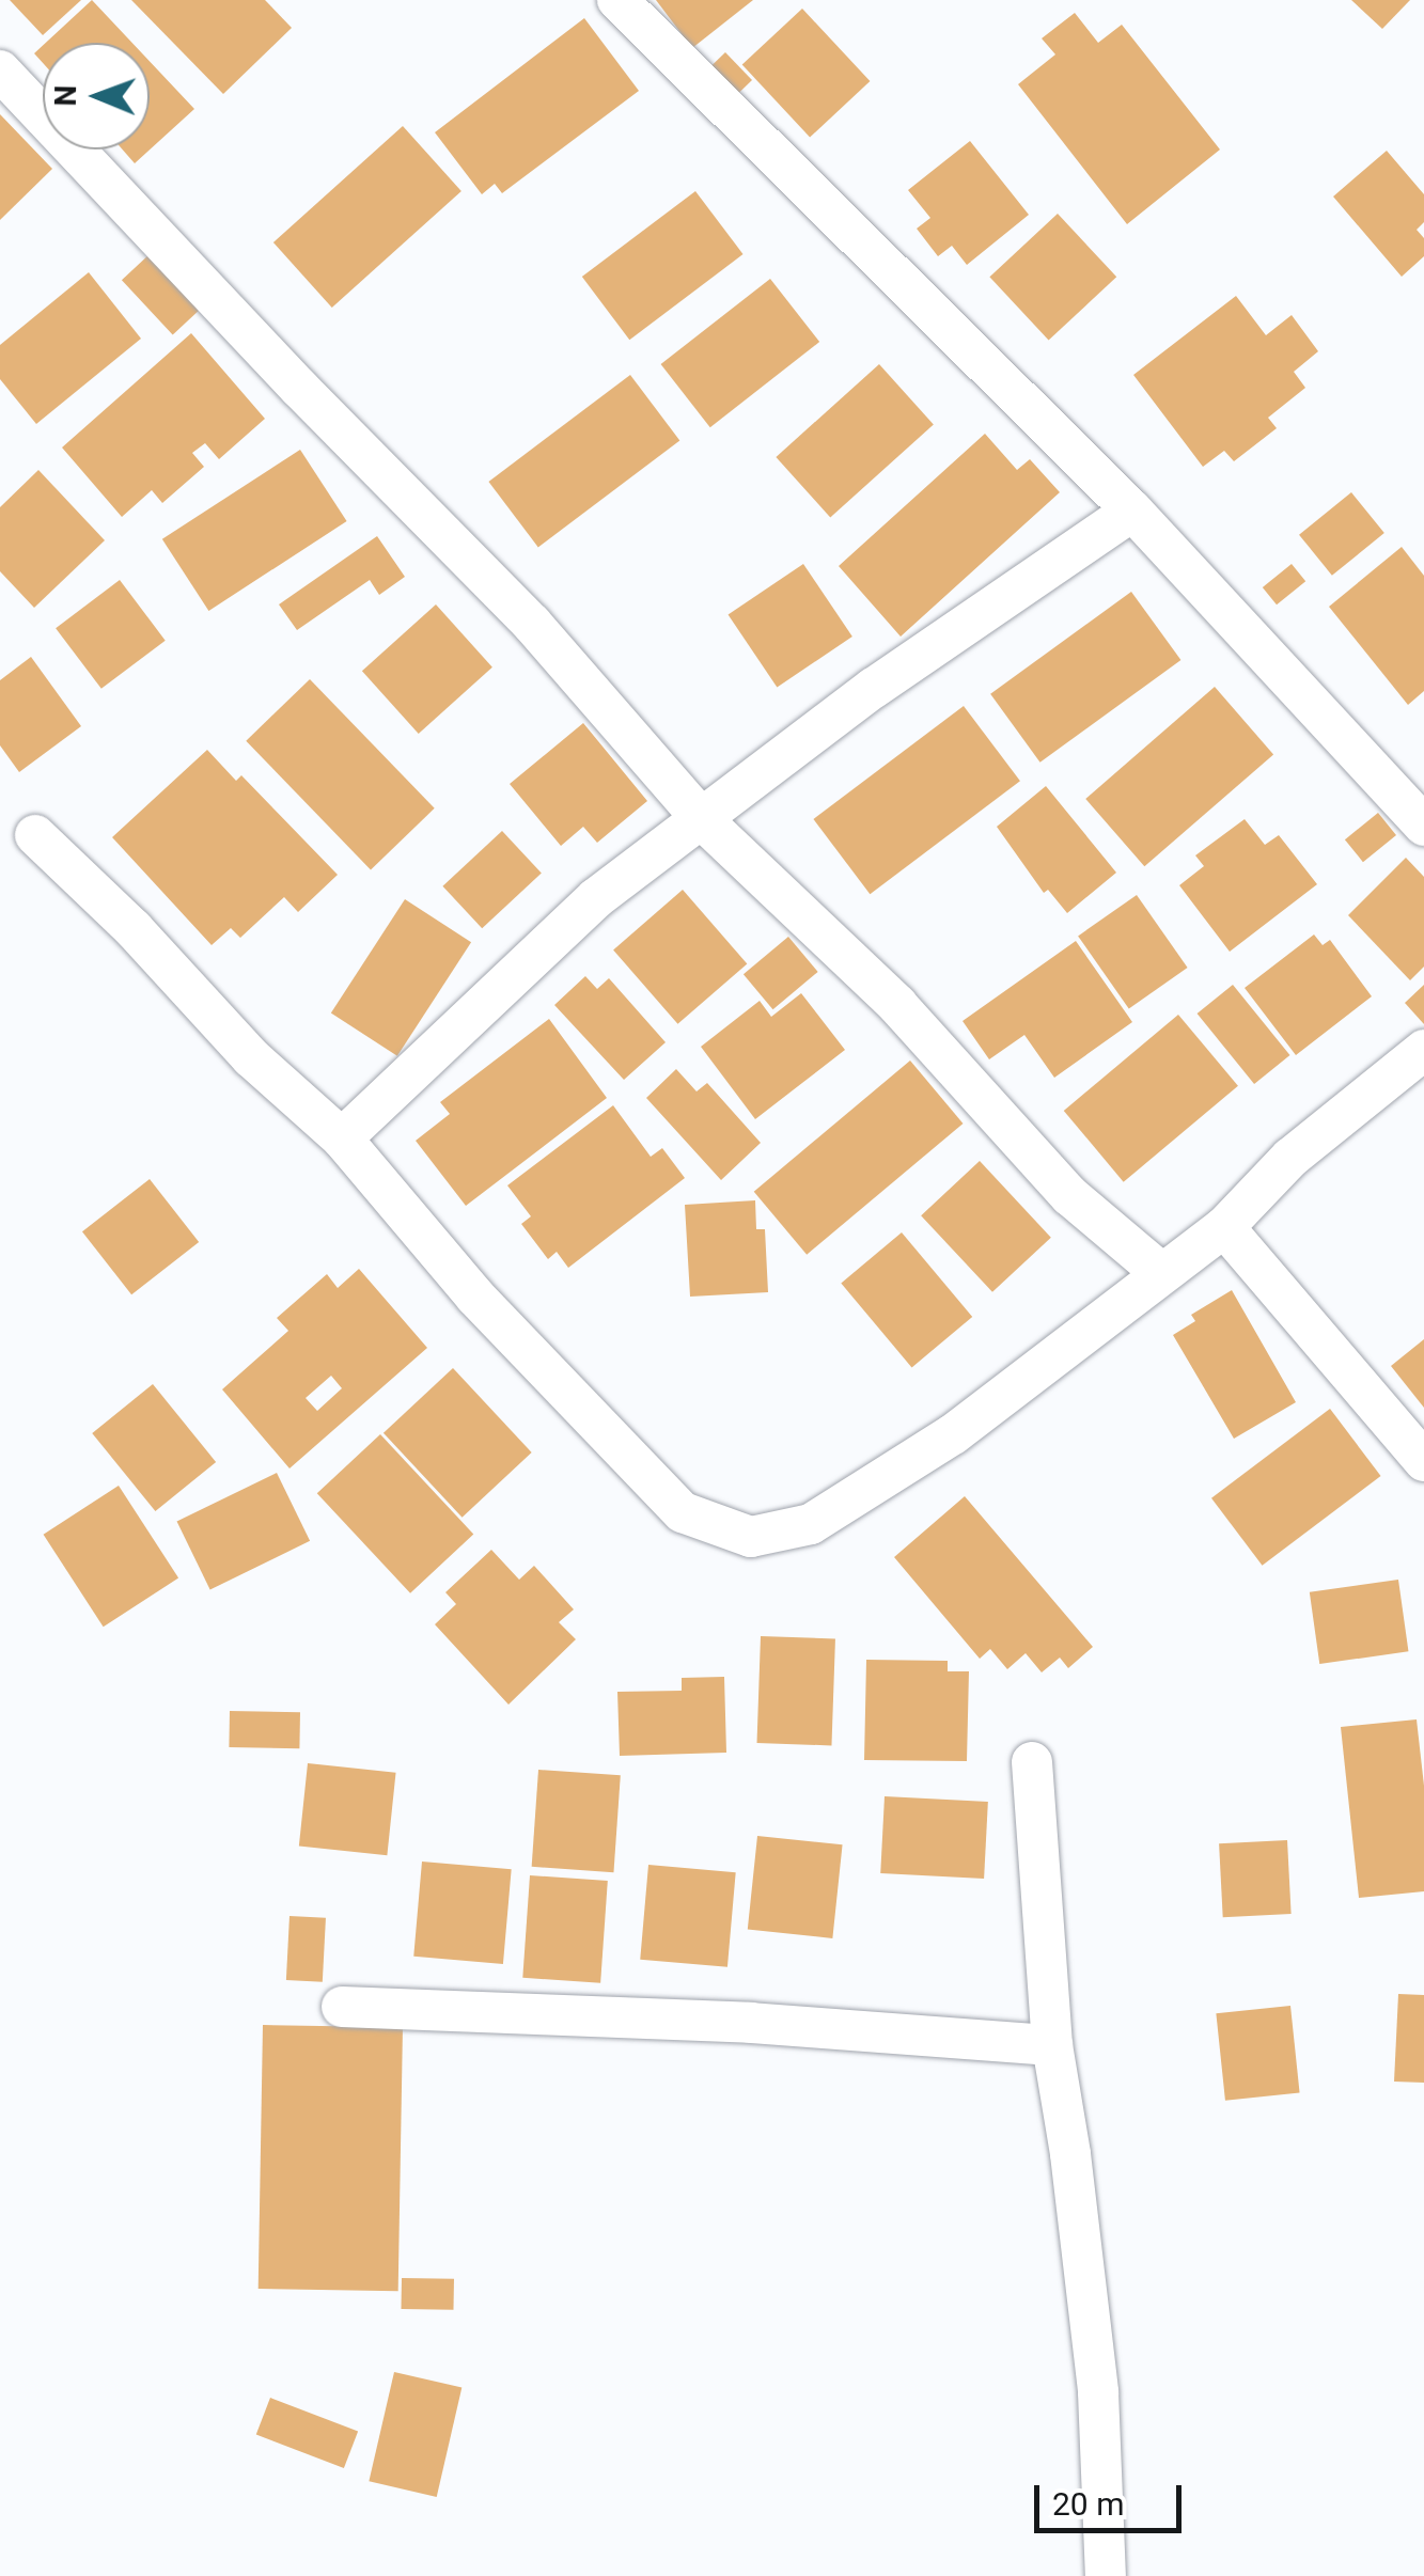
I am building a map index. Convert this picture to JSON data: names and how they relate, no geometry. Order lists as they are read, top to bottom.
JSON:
{
  "scale_bar": "20 m",
  "north": "left"
}
